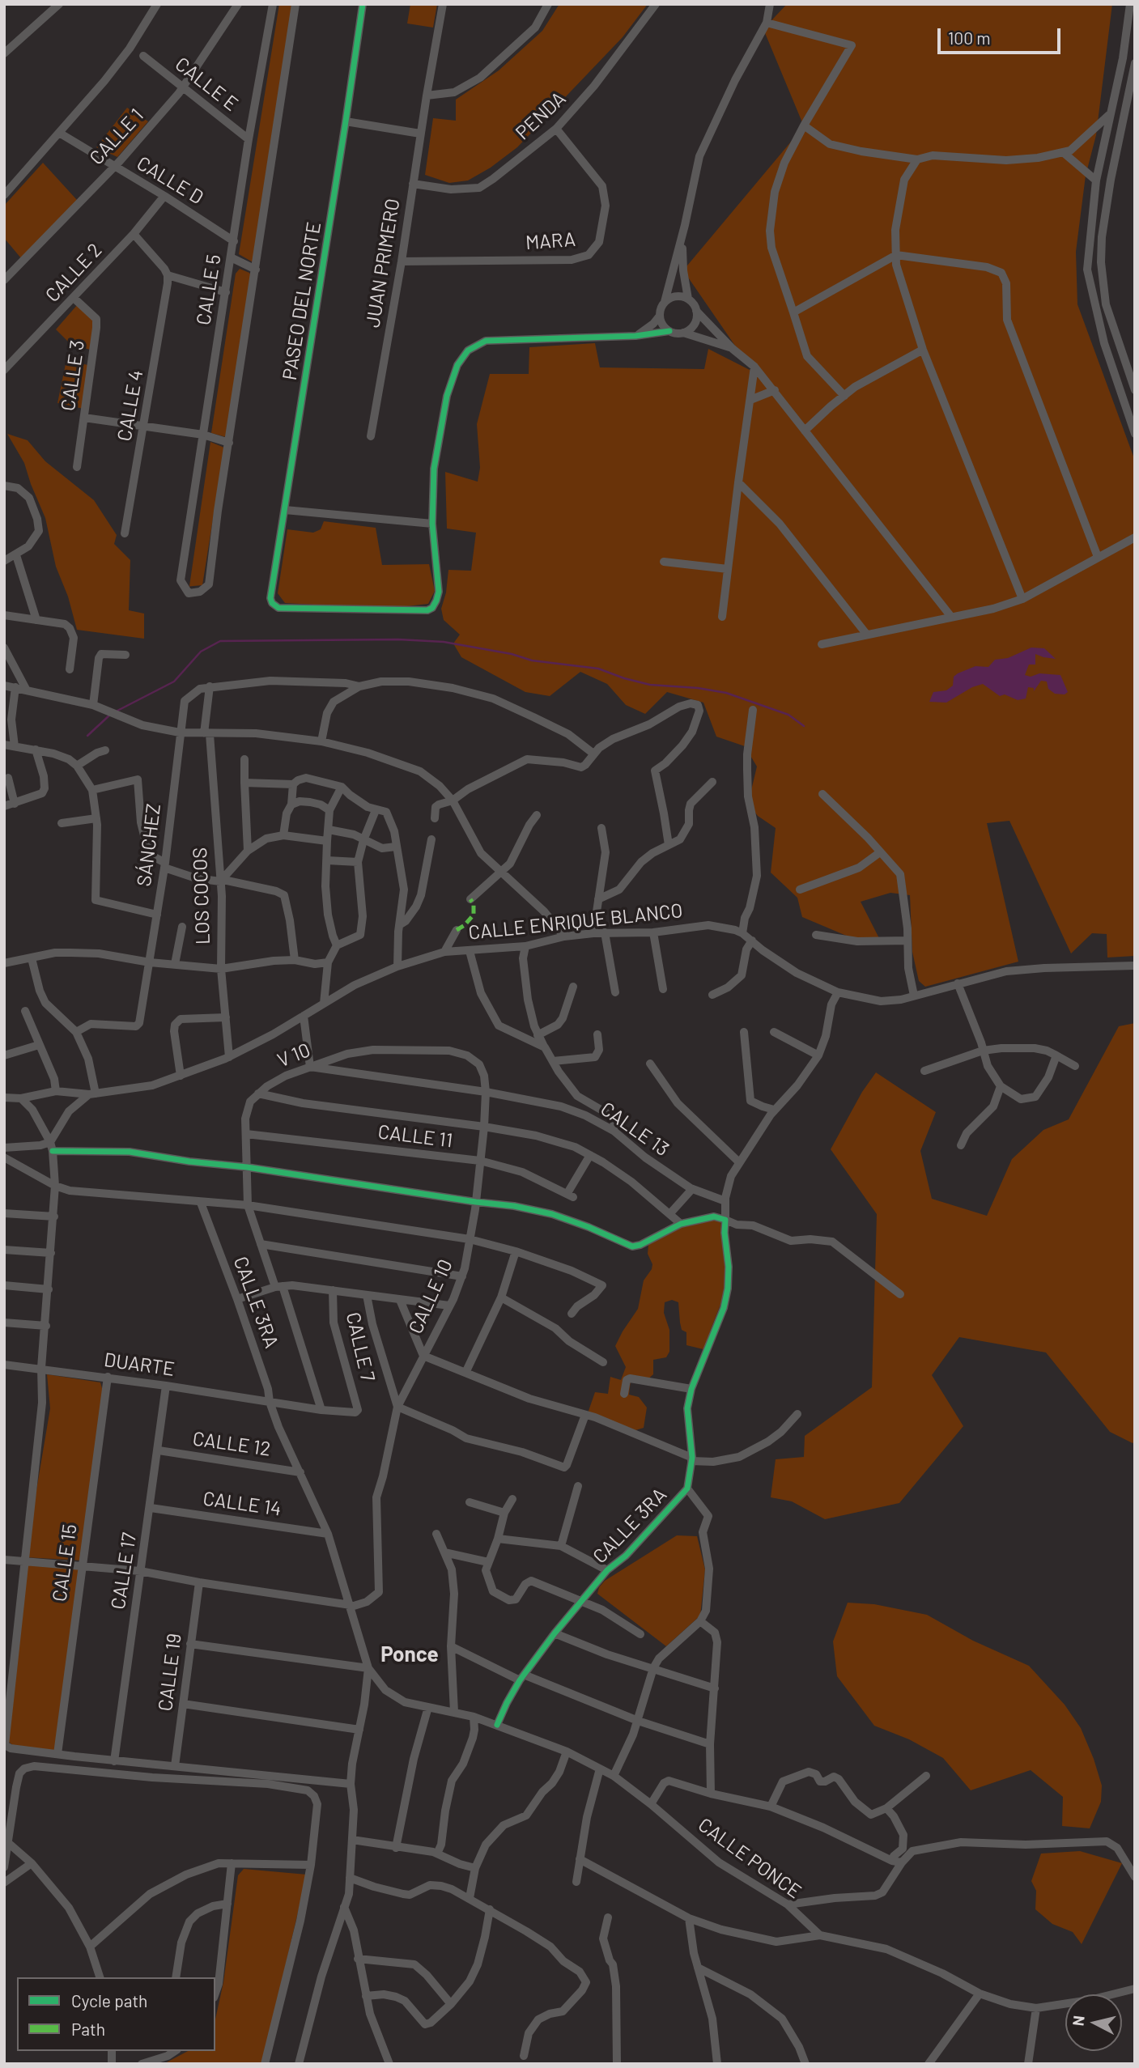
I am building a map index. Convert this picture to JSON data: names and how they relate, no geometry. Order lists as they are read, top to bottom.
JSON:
{
  "streets": {
    "street": [
      "CALLE E",
      "PENDA",
      "CALLE 1",
      "CALLE D",
      "MARA",
      "JUAN PRIMERO",
      "CALLE 2",
      "CALLE 5",
      "PASEO DEL NORTE",
      "CALLE 3",
      "CALLE 4",
      "SÁNCHEZ",
      "LOS COCOS",
      "CALLE ENRIQUE BLANCO",
      "V 10",
      "CALLE 13",
      "CALLE 11",
      "CALLE 10",
      "CALLE 3RA",
      "CALLE 7",
      "DUARTE",
      "CALLE 12",
      "CALLE 14",
      "CALLE 15",
      "CALLE 17",
      "CALLE 19",
      "CALLE PONCE"
    ]
  },
  "crossings": [
    ["CALLE E", "CALLE 1"],
    ["CALLE E", "CALLE 5"],
    ["PENDA", "MARA"],
    ["PENDA", "JUAN PRIMERO"],
    ["CALLE 1", "CALLE D"],
    ["CALLE D", "CALLE 2"],
    ["CALLE D", "CALLE 5"],
    ["MARA", "JUAN PRIMERO"],
    ["CALLE 2", "CALLE 3"],
    ["SÁNCHEZ", "LOS COCOS"],
    ["LOS COCOS", "CALLE ENRIQUE BLANCO"],
    ["CALLE ENRIQUE BLANCO", "CALLE 3RA"],
    ["V 10", "CALLE 13"],
    ["V 10", "CALLE 11"],
    ["V 10", "CALLE 10"],
    ["V 10", "DUARTE"],
    ["CALLE 13", "CALLE 3RA"],
    ["CALLE 11", "CALLE 10"],
    ["CALLE 3RA", "DUARTE"],
    ["CALLE 3RA", "CALLE 12"],
    ["CALLE 3RA", "CALLE 14"],
    ["CALLE 3RA", "CALLE PONCE"],
    ["CALLE 7", "DUARTE"],
    ["DUARTE", "CALLE 15"],
    ["DUARTE", "CALLE 17"],
    ["CALLE 12", "CALLE 17"],
    ["CALLE 14", "CALLE 17"]
  ],
  "districts": ["Ponce"],
  "legend": ["Cycle path", "Path"],
  "scale_bar": "100 m",
  "north": "left"
}
